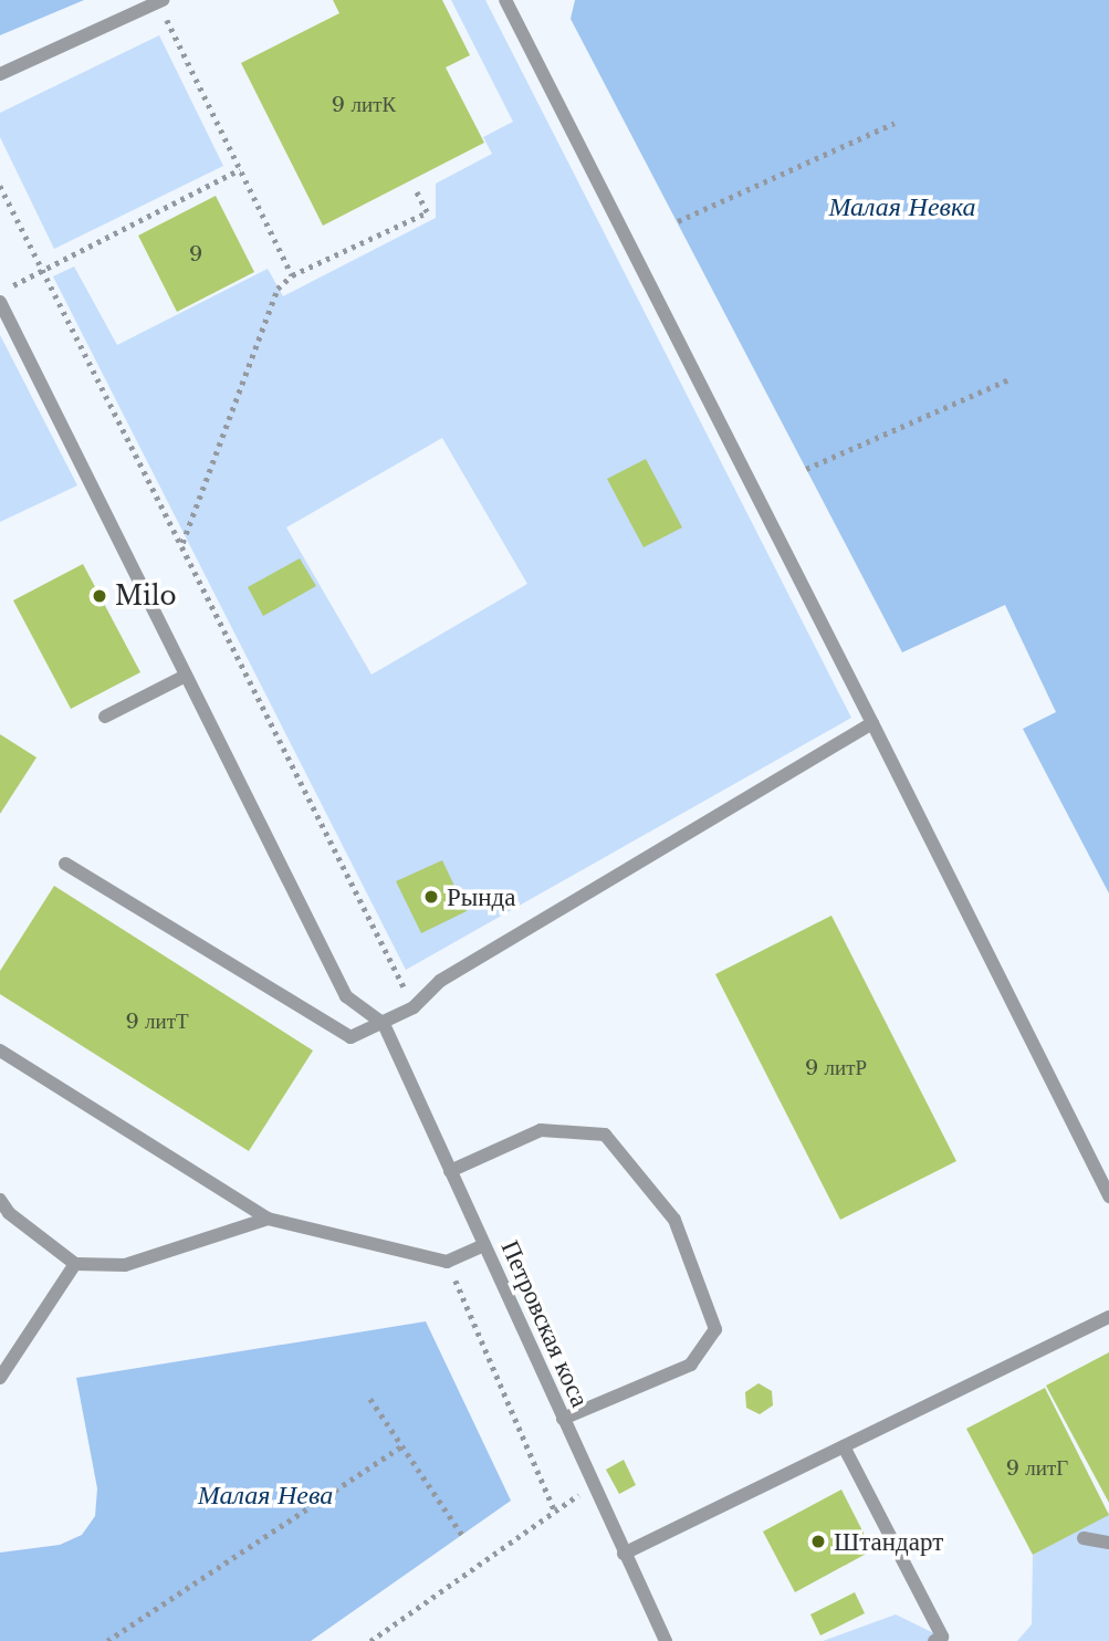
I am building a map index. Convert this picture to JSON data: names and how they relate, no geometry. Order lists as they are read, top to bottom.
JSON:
{
  "streets": {
    "lane": ["Петровская коса"]
  },
  "water": ["Малая Невка", "Малая Нева"],
  "places": ["Milo", "Рында", "Штандарт"],
  "house_numbers": [
    "9 литК",
    "9",
    "9 литТ",
    "9 литР",
    "9 литГ"
  ]
}
